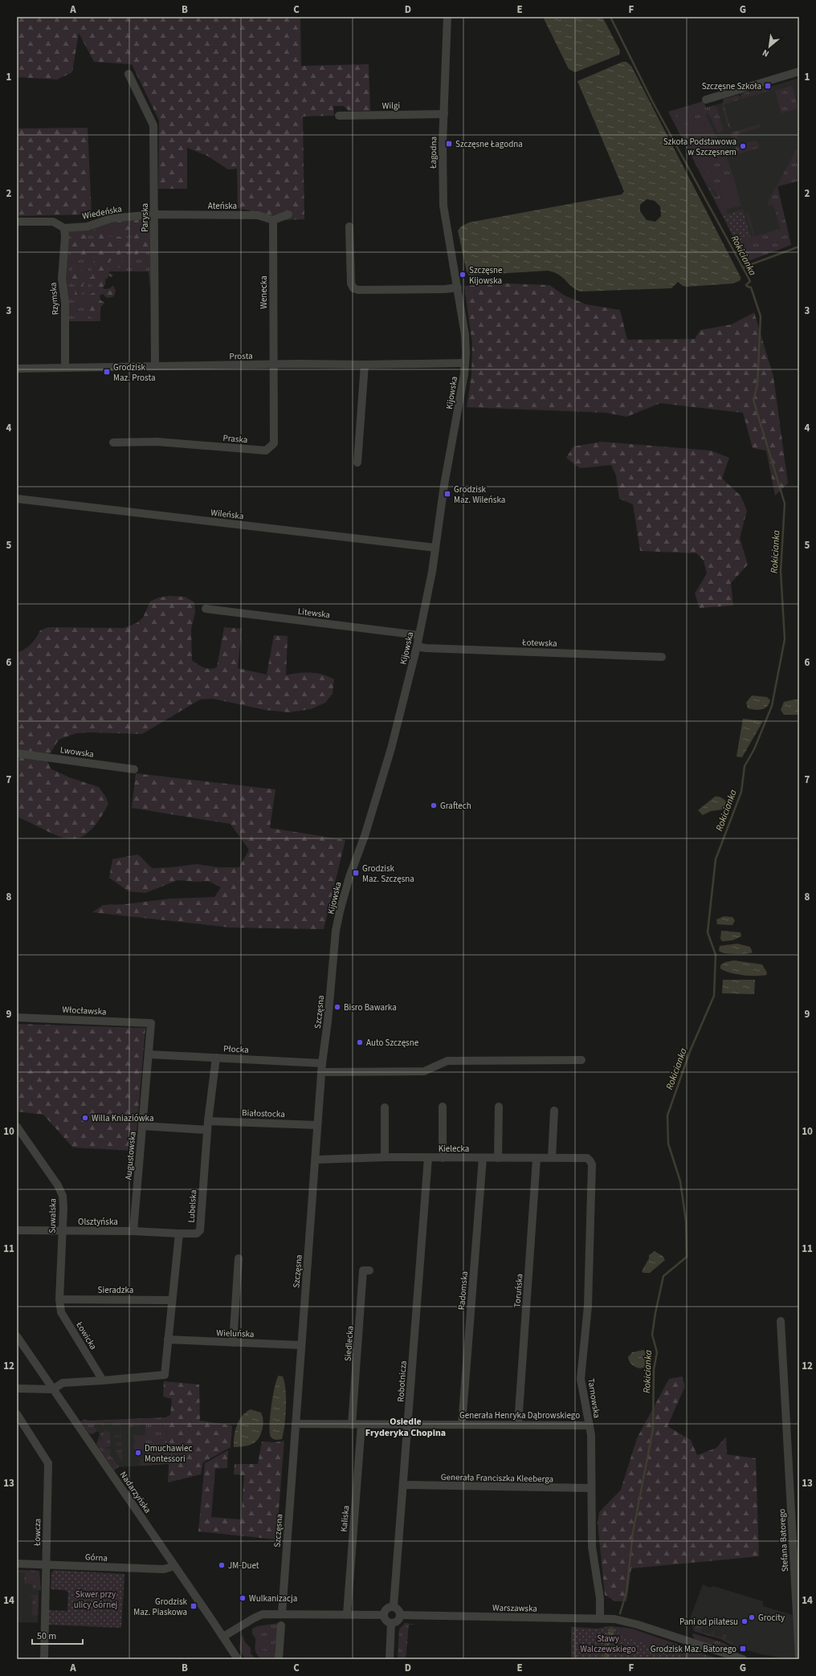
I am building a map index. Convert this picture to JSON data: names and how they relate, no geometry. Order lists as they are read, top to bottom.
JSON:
{
  "streets": {
    "street": [
      "Wilgi",
      "Łagodna",
      "Ateńska",
      "Wiedeńska",
      "Paryska",
      "Wenecka",
      "Rzymska",
      "Prosta",
      "Kijowska",
      "Praska",
      "Wileńska",
      "Litewska",
      "Łotewska",
      "Lwowska",
      "Włocławska",
      "Szczęsna",
      "Płocka",
      "Białostocka",
      "Kielecka",
      "Augustowska",
      "Lubelska",
      "Suwalska",
      "Olsztyńska",
      "Sieradzka",
      "Radomska",
      "Toruńska",
      "Wieluńska",
      "Łowicka",
      "Siedlecka",
      "Robotnicza",
      "Tarnowska",
      "Generała Henryka Dąbrowskiego",
      "Generała Franciszka Kleeberga",
      "Nadarzyńska",
      "Kaliska",
      "Łowcza",
      "Stefana Batorego",
      "Górna",
      "Warszawska"
    ]
  },
  "crossings": [
    ["Wilgi", "Łagodna"],
    ["Łagodna", "Prosta"],
    ["Łagodna", "Kijowska"],
    ["Ateńska", "Wiedeńska"],
    ["Ateńska", "Paryska"],
    ["Ateńska", "Wenecka"],
    ["Wiedeńska", "Paryska"],
    ["Wiedeńska", "Rzymska"],
    ["Paryska", "Prosta"],
    ["Wenecka", "Prosta"],
    ["Wenecka", "Praska"],
    ["Rzymska", "Prosta"],
    ["Prosta", "Kijowska"],
    ["Prosta", "Praska"],
    ["Kijowska", "Wileńska"],
    ["Kijowska", "Litewska"],
    ["Kijowska", "Łotewska"],
    ["Kijowska", "Szczęsna"],
    ["Włocławska", "Augustowska"],
    ["Szczęsna", "Płocka"],
    ["Szczęsna", "Białostocka"],
    ["Szczęsna", "Kielecka"],
    ["Szczęsna", "Wieluńska"],
    ["Szczęsna", "Generała Henryka Dąbrowskiego"],
    ["Płocka", "Augustowska"],
    ["Płocka", "Lubelska"],
    ["Białostocka", "Lubelska"],
    ["Kielecka", "Radomska"],
    ["Kielecka", "Toruńska"],
    ["Kielecka", "Robotnicza"],
    ["Kielecka", "Tarnowska"],
    ["Augustowska", "Olsztyńska"],
    ["Lubelska", "Olsztyńska"],
    ["Suwalska", "Olsztyńska"],
    ["Suwalska", "Sieradzka"],
    ["Suwalska", "Łowicka"],
    ["Sieradzka", "Łowicka"],
    ["Radomska", "Generała Henryka Dąbrowskiego"],
    ["Toruńska", "Generała Henryka Dąbrowskiego"],
    ["Siedlecka", "Generała Henryka Dąbrowskiego"],
    ["Robotnicza", "Generała Henryka Dąbrowskiego"],
    ["Robotnicza", "Generała Franciszka Kleeberga"],
    ["Robotnicza", "Warszawska"],
    ["Tarnowska", "Generała Henryka Dąbrowskiego"],
    ["Tarnowska", "Generała Franciszka Kleeberga"],
    ["Tarnowska", "Warszawska"],
    ["Generała Henryka Dąbrowskiego", "Kaliska"],
    ["Nadarzyńska", "Górna"],
    ["Łowcza", "Górna"]
  ],
  "districts": ["Osiedle Fryderyka Chopina"],
  "water": ["Rokicianka"],
  "parks": ["Skwer przy ulicy Górnej", "Stawy Walczewskiego"],
  "places": {
    "transit": [
      "Szczęsne Szkoła",
      "Szczęsne Łagodna",
      "Grodzisk Maz. Prosta",
      "Grodzisk Maz. Wileńska",
      "Grodzisk Maz. Szczęsna",
      "Grodzisk Maz. Piaskowa",
      "Grodzisk Maz. Batorego"
    ],
    "other": [
      "Szkoła Podstawowa w Szczęsnem",
      "Szczęsne Kijowska",
      "Graftech",
      "Bisro Bawarka",
      "Auto Szczęsne",
      "Willa Kniaziówka",
      "Dmuchawiec Montessori",
      "JM-Duet",
      "Wulkanizacja",
      "Grocity",
      "Pani od pilatesu"
    ]
  },
  "scale_bar": "50 m",
  "north": "bottom left",
  "grid": {
    "columns": [
      "A",
      "B",
      "C",
      "D",
      "E",
      "F",
      "G"
    ],
    "rows": [
      "1",
      "2",
      "3",
      "4",
      "5",
      "6",
      "7",
      "8",
      "9",
      "10",
      "11",
      "12",
      "13",
      "14"
    ]
  }
}
